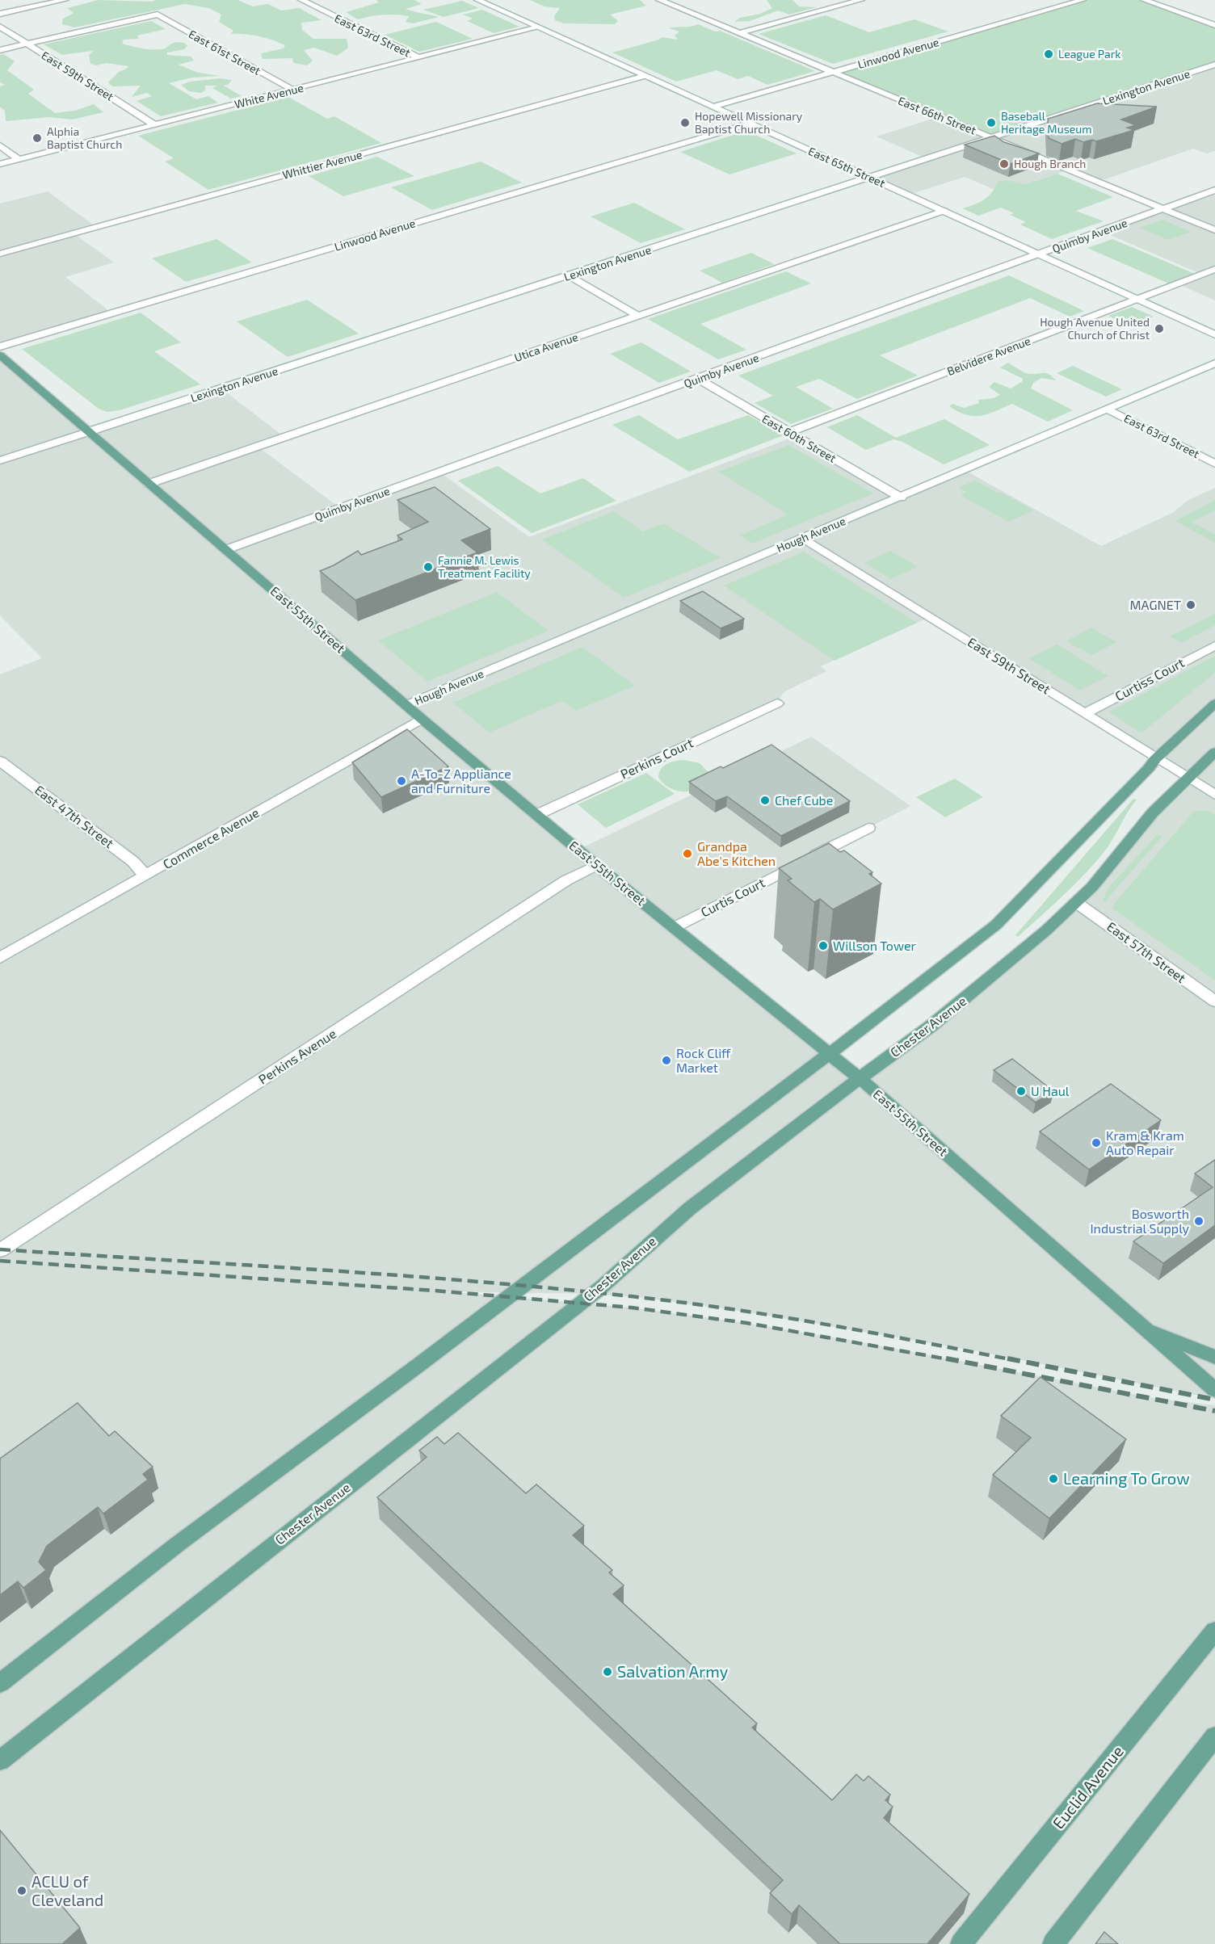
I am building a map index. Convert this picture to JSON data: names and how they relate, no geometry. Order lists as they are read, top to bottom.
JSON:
{
  "streets": {
    "main road": ["East 55th Street", "Chester Avenue", "Euclid Avenue"],
    "street": [
      "East 63rd Street",
      "East 61st Street",
      "Linwood Avenue",
      "East 59th Street",
      "Lexington Avenue",
      "White Avenue",
      "East 66th Street",
      "Whittier Avenue",
      "East 65th Street",
      "Quimby Avenue",
      "Utica Avenue",
      "Belvidere Avenue",
      "East 60th Street",
      "Hough Avenue",
      "Curtiss Court",
      "Perkins Court",
      "East 47th Street",
      "Commerce Avenue",
      "Curtis Court",
      "East 57th Street",
      "Perkins Avenue"
    ]
  },
  "crossings": [
    ["East 63rd Street", "White Avenue"],
    ["East 63rd Street", "Hough Avenue"],
    ["East 61st Street", "East 59th Street"],
    ["East 61st Street", "White Avenue"],
    ["Linwood Avenue", "East 66th Street"],
    ["Linwood Avenue", "East 65th Street"],
    ["East 59th Street", "White Avenue"],
    ["East 59th Street", "Hough Avenue"],
    ["East 59th Street", "Curtiss Court"],
    ["East 59th Street", "Chester Avenue"],
    ["Lexington Avenue", "East 66th Street"],
    ["Lexington Avenue", "East 65th Street"],
    ["Lexington Avenue", "East 55th Street"],
    ["White Avenue", "East 65th Street"],
    ["East 66th Street", "Quimby Avenue"],
    ["Whittier Avenue", "East 65th Street"],
    ["East 65th Street", "Quimby Avenue"],
    ["East 65th Street", "Utica Avenue"],
    ["East 65th Street", "Belvidere Avenue"],
    ["Quimby Avenue", "East 60th Street"],
    ["Quimby Avenue", "East 55th Street"],
    ["Utica Avenue", "East 55th Street"],
    ["Belvidere Avenue", "East 60th Street"],
    ["East 60th Street", "Hough Avenue"],
    ["Hough Avenue", "East 55th Street"],
    ["East 55th Street", "Perkins Court"],
    ["East 55th Street", "Commerce Avenue"],
    ["East 55th Street", "Curtis Court"],
    ["East 55th Street", "Chester Avenue"],
    ["East 55th Street", "Perkins Avenue"],
    ["East 47th Street", "Commerce Avenue"],
    ["East 57th Street", "Chester Avenue"]
  ],
  "places": [
    "League Park",
    "Hopewell Missionary Baptist Church",
    "Baseball Heritage Museum",
    "Alphia Baptist Church",
    "Hough Branch",
    "Hough Avenue United Church of Christ",
    "Fannie M. Lewis Treatment Facility",
    "MAGNET",
    "A-To-Z Appliance and Furniture",
    "Chef Cube",
    "Grandpa Abe's Kitchen",
    "Willson Tower",
    "Rock Cliff Market",
    "U Haul",
    "Kram & Kram Auto Repair",
    "Bosworth Industrial Supply",
    "Learning To Grow",
    "Salvation Army",
    "ACLU of Cleveland"
  ]
}
